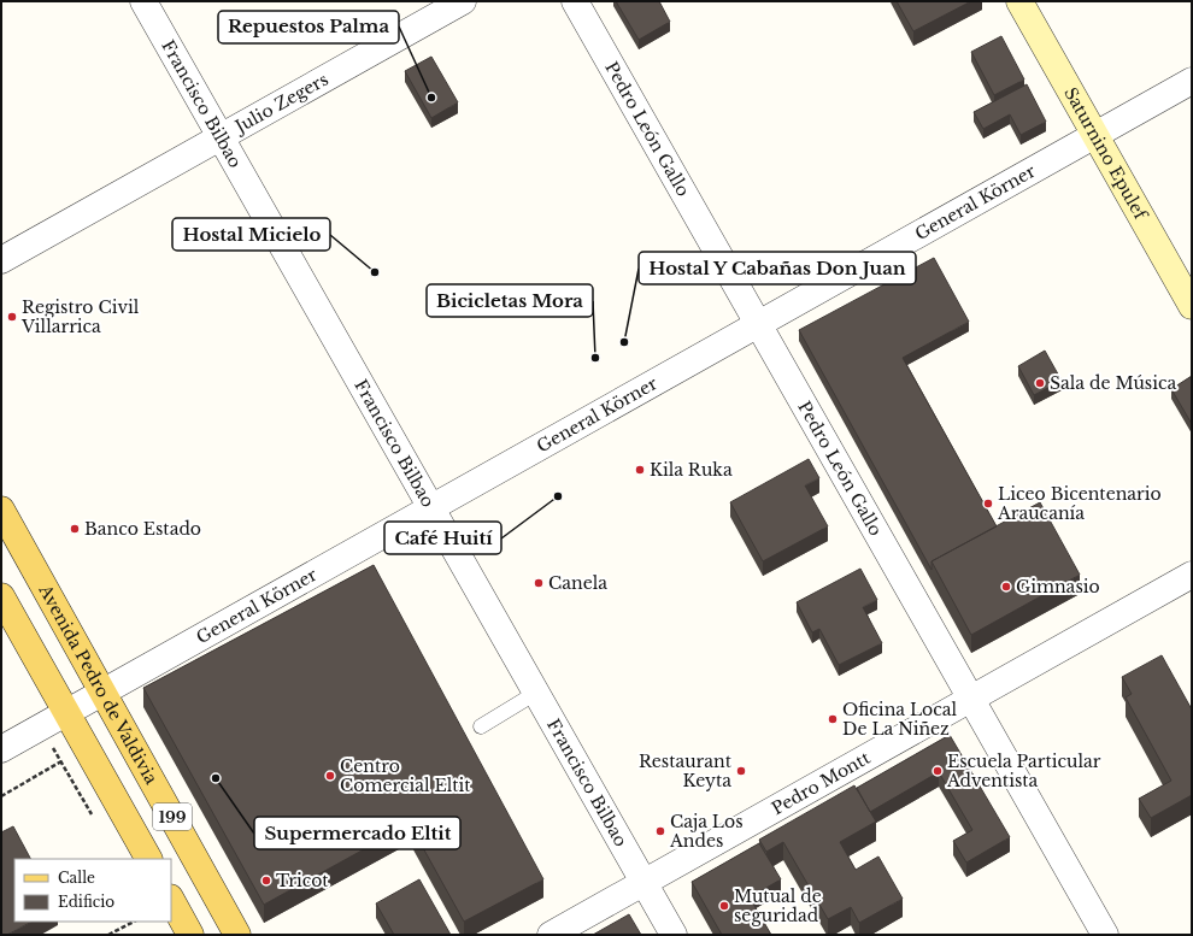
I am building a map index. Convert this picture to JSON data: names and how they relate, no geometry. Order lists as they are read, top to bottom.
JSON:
{
  "streets": {
    "main road": ["Saturnino Epulef", "Avenida Pedro de Valdivia", "199"],
    "street": [
      "Julio Zegers",
      "Francisco Bilbao",
      "Pedro León Gallo",
      "General Körner",
      "Pedro Montt"
    ]
  },
  "crossings": [
    ["Julio Zegers", "Francisco Bilbao"],
    ["Francisco Bilbao", "General Körner"],
    ["Francisco Bilbao", "Pedro Montt"],
    ["Pedro León Gallo", "General Körner"],
    ["Pedro León Gallo", "Pedro Montt"],
    ["Saturnino Epulef", "General Körner"],
    ["General Körner", "Avenida Pedro de Valdivia"],
    ["General Körner", "199"]
  ],
  "places": [
    "Repuestos Palma",
    "Hostal Micielo",
    "Registro Civil Villarrica",
    "Hostal Y Cabañas Don Juan",
    "Bicicletas Mora",
    "Sala de Música",
    "Kila Ruka",
    "Café Huití",
    "Liceo Bicentenario Araucanía",
    "Banco Estado",
    "Canela",
    "Gimnasio",
    "Oficina Local De La Niñez",
    "Restaurant Keyta",
    "Escuela Particular Adventista",
    "Centro Comercial Eltit",
    "Supermercado Eltit",
    "Caja Los Andes",
    "Tricot",
    "Mutual de seguridad"
  ],
  "legend": ["Calle", "Edificio"]
}
